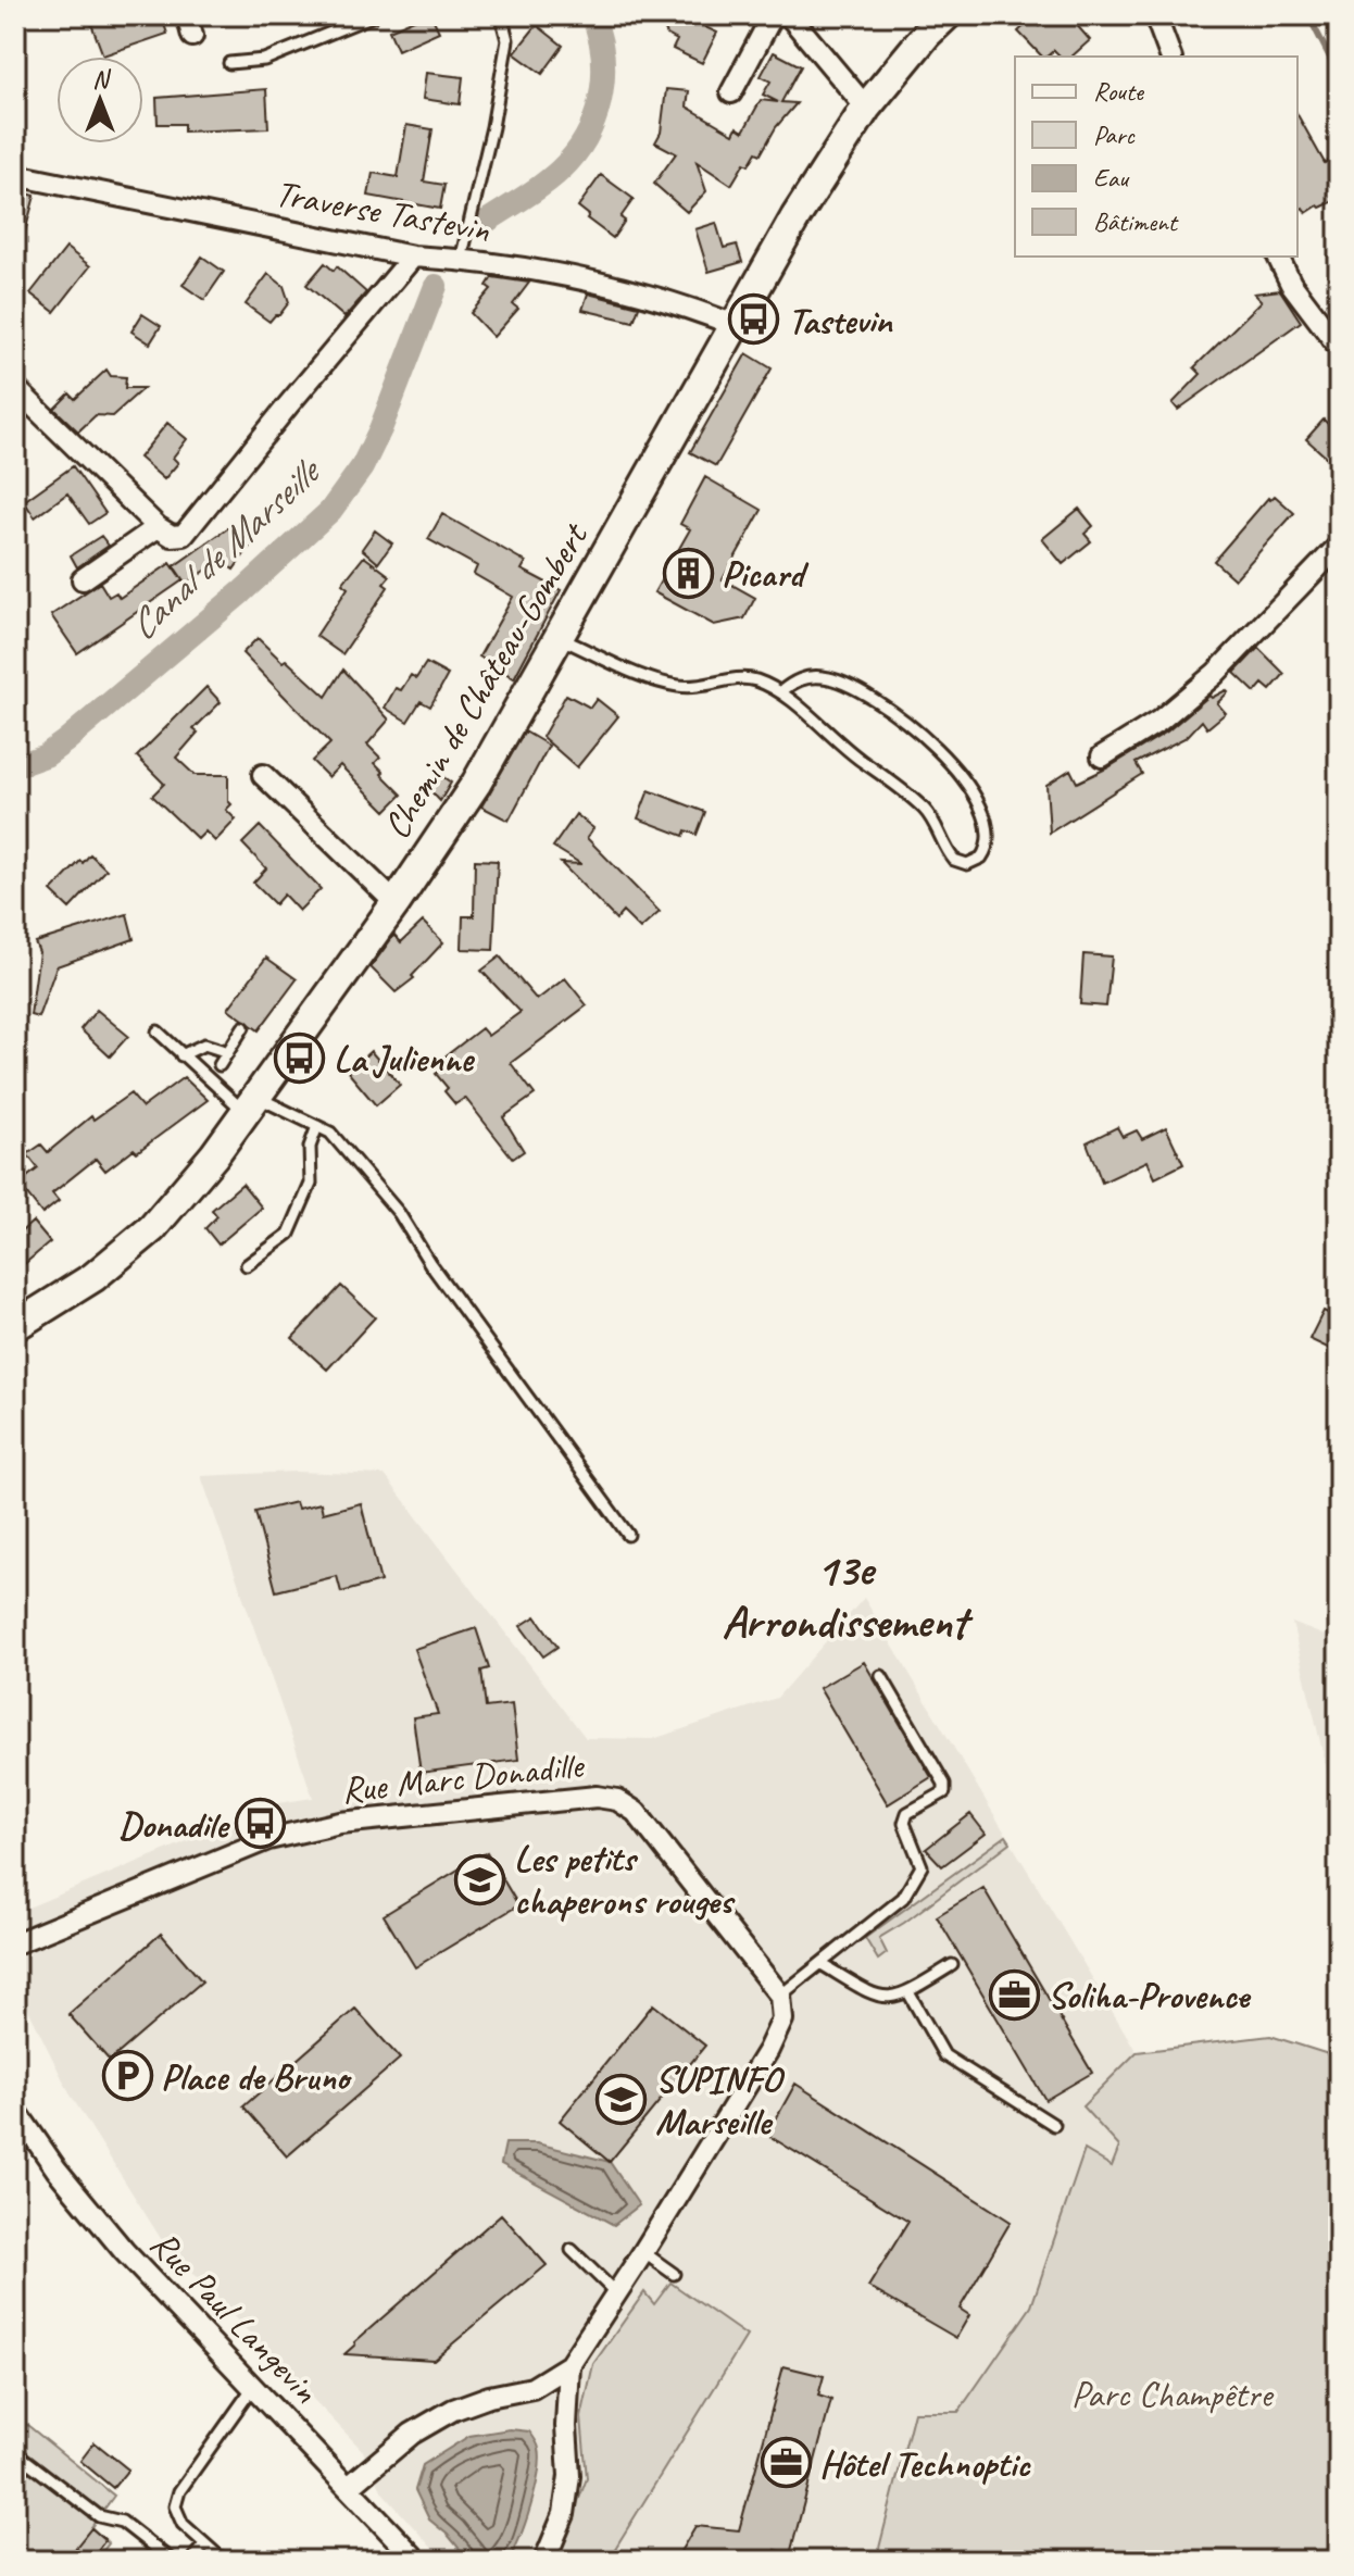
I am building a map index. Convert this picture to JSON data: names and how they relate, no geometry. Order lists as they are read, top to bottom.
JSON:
{
  "streets": {
    "street": [
      "Traverse Tastevin",
      "Chemin de Château-Gombert",
      "Rue Marc Donadille",
      "Rue Paul Langevin"
    ]
  },
  "crossings": [
    ["Traverse Tastevin", "Chemin de Château-Gombert"]
  ],
  "districts": ["13e Arrondissement"],
  "water": ["Canal de Marseille"],
  "parks": ["Parc Champêtre"],
  "places": {
    "bus stop": ["Tastevin", "La Julienne", "Donadile"],
    "building": ["Picard"],
    "school or university": ["Les petits chaperons rouges", "SUPINFO Marseille"],
    "office": ["Soliha-Provence", "Hôtel Technoptic"],
    "parking": ["Place de Bruno"]
  },
  "legend": [
    "Route",
    "Parc",
    "Eau",
    "Bâtiment"
  ],
  "north": "top"
}
